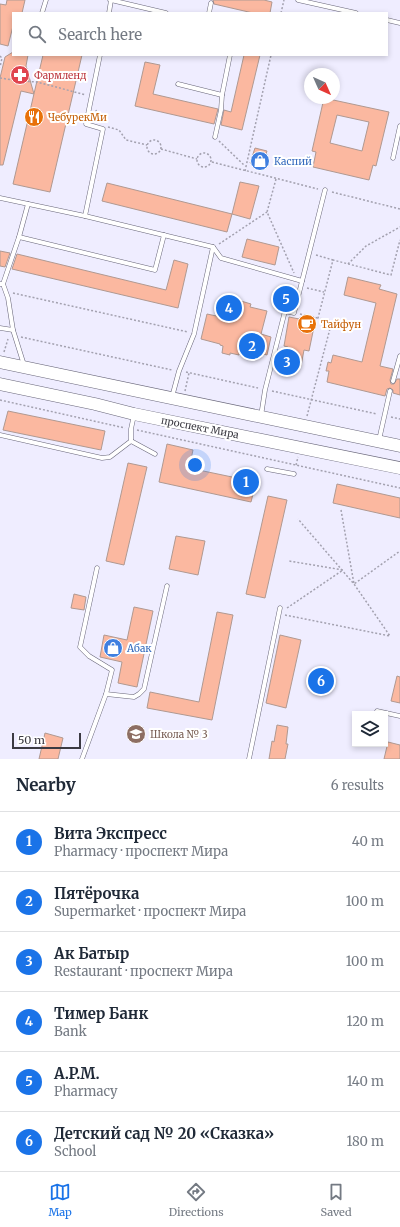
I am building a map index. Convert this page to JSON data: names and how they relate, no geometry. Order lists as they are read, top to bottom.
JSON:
{
  "streets": {
    "main road": ["проспект Мира"]
  },
  "places": {
    "pharmacy": ["Фармленд"],
    "restaurant": ["ЧебурекМи"],
    "shop": ["Каспий", "Абак"],
    "cafe": ["Тайфун"],
    "school or university": ["Школа № 3"]
  },
  "scale_bar": "50 m",
  "north": "bottom right",
  "page": {
    "search": "Search here",
    "pins": [
      "5",
      "4",
      "2",
      "3",
      "1",
      "6"
    ],
    "scale": "50 m",
    "heading": ["Nearby", "6 results"],
    "list": [
      {
        "mark": "1",
        "name": "Вита Экспресс",
        "note": "Pharmacy · проспект Мира",
        "value": "40 m"
      },
      {
        "mark": "2",
        "name": "Пятёрочка",
        "note": "Supermarket · проспект Мира",
        "value": "100 m"
      },
      {
        "mark": "3",
        "name": "Ак Батыр",
        "note": "Restaurant · проспект Мира",
        "value": "100 m"
      },
      {
        "mark": "4",
        "name": "Тимер Банк",
        "note": "Bank",
        "value": "120 m"
      },
      {
        "mark": "5",
        "name": "А.Р.М.",
        "note": "Pharmacy",
        "value": "140 m"
      },
      {
        "mark": "6",
        "name": "Детский сад № 20 «Сказка»",
        "note": "School",
        "value": "180 m"
      }
    ],
    "nav": ["Map", "Directions", "Saved"]
  }
}
